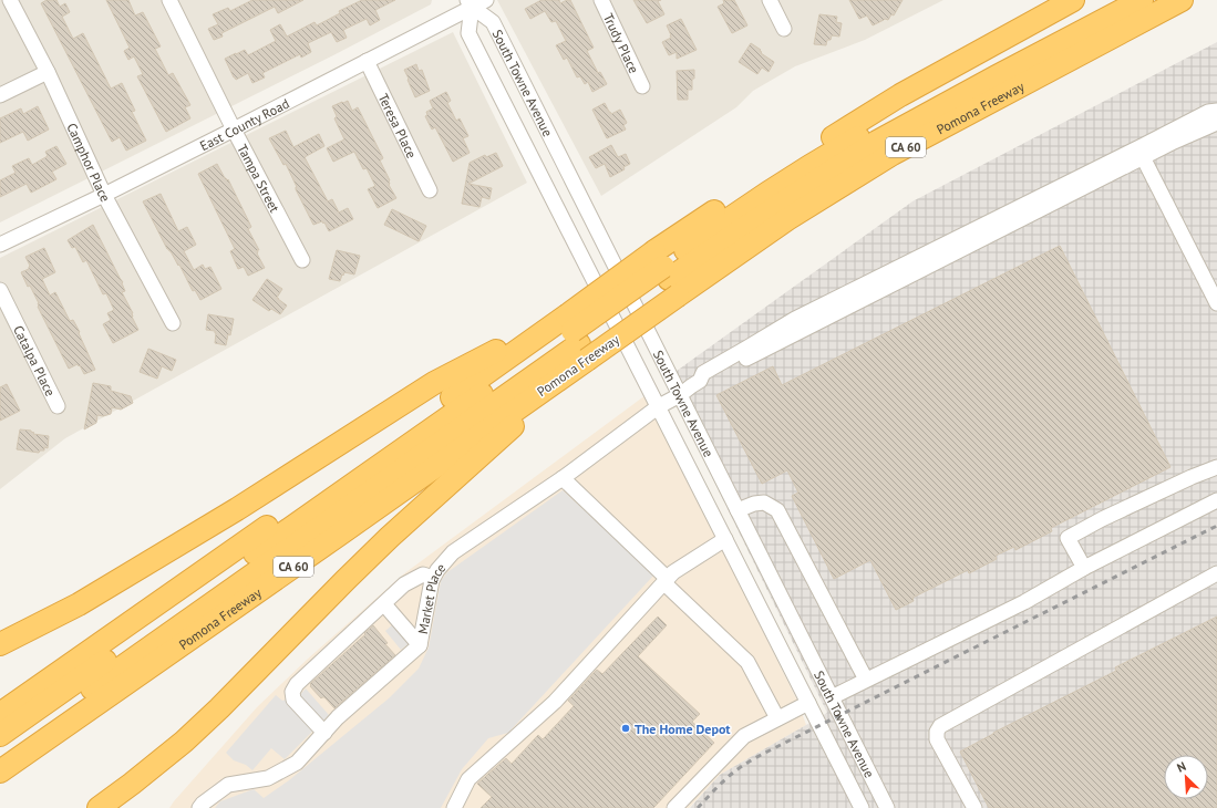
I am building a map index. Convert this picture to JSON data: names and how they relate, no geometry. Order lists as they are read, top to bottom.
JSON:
{
  "streets": {
    "highway": ["Pomona Freeway", "CA 60"],
    "street": [
      "Trudy Place",
      "South Towne Avenue",
      "East County Road",
      "Teresa Place",
      "Camphor Place",
      "Tampa Street",
      "Catalpa Place",
      "Market Place"
    ]
  },
  "crossings": [
    ["South Towne Avenue", "East County Road"],
    ["South Towne Avenue", "Market Place"],
    ["East County Road", "Teresa Place"],
    ["East County Road", "Camphor Place"],
    ["East County Road", "Tampa Street"]
  ],
  "places": ["The Home Depot"],
  "north": "top left"
}
